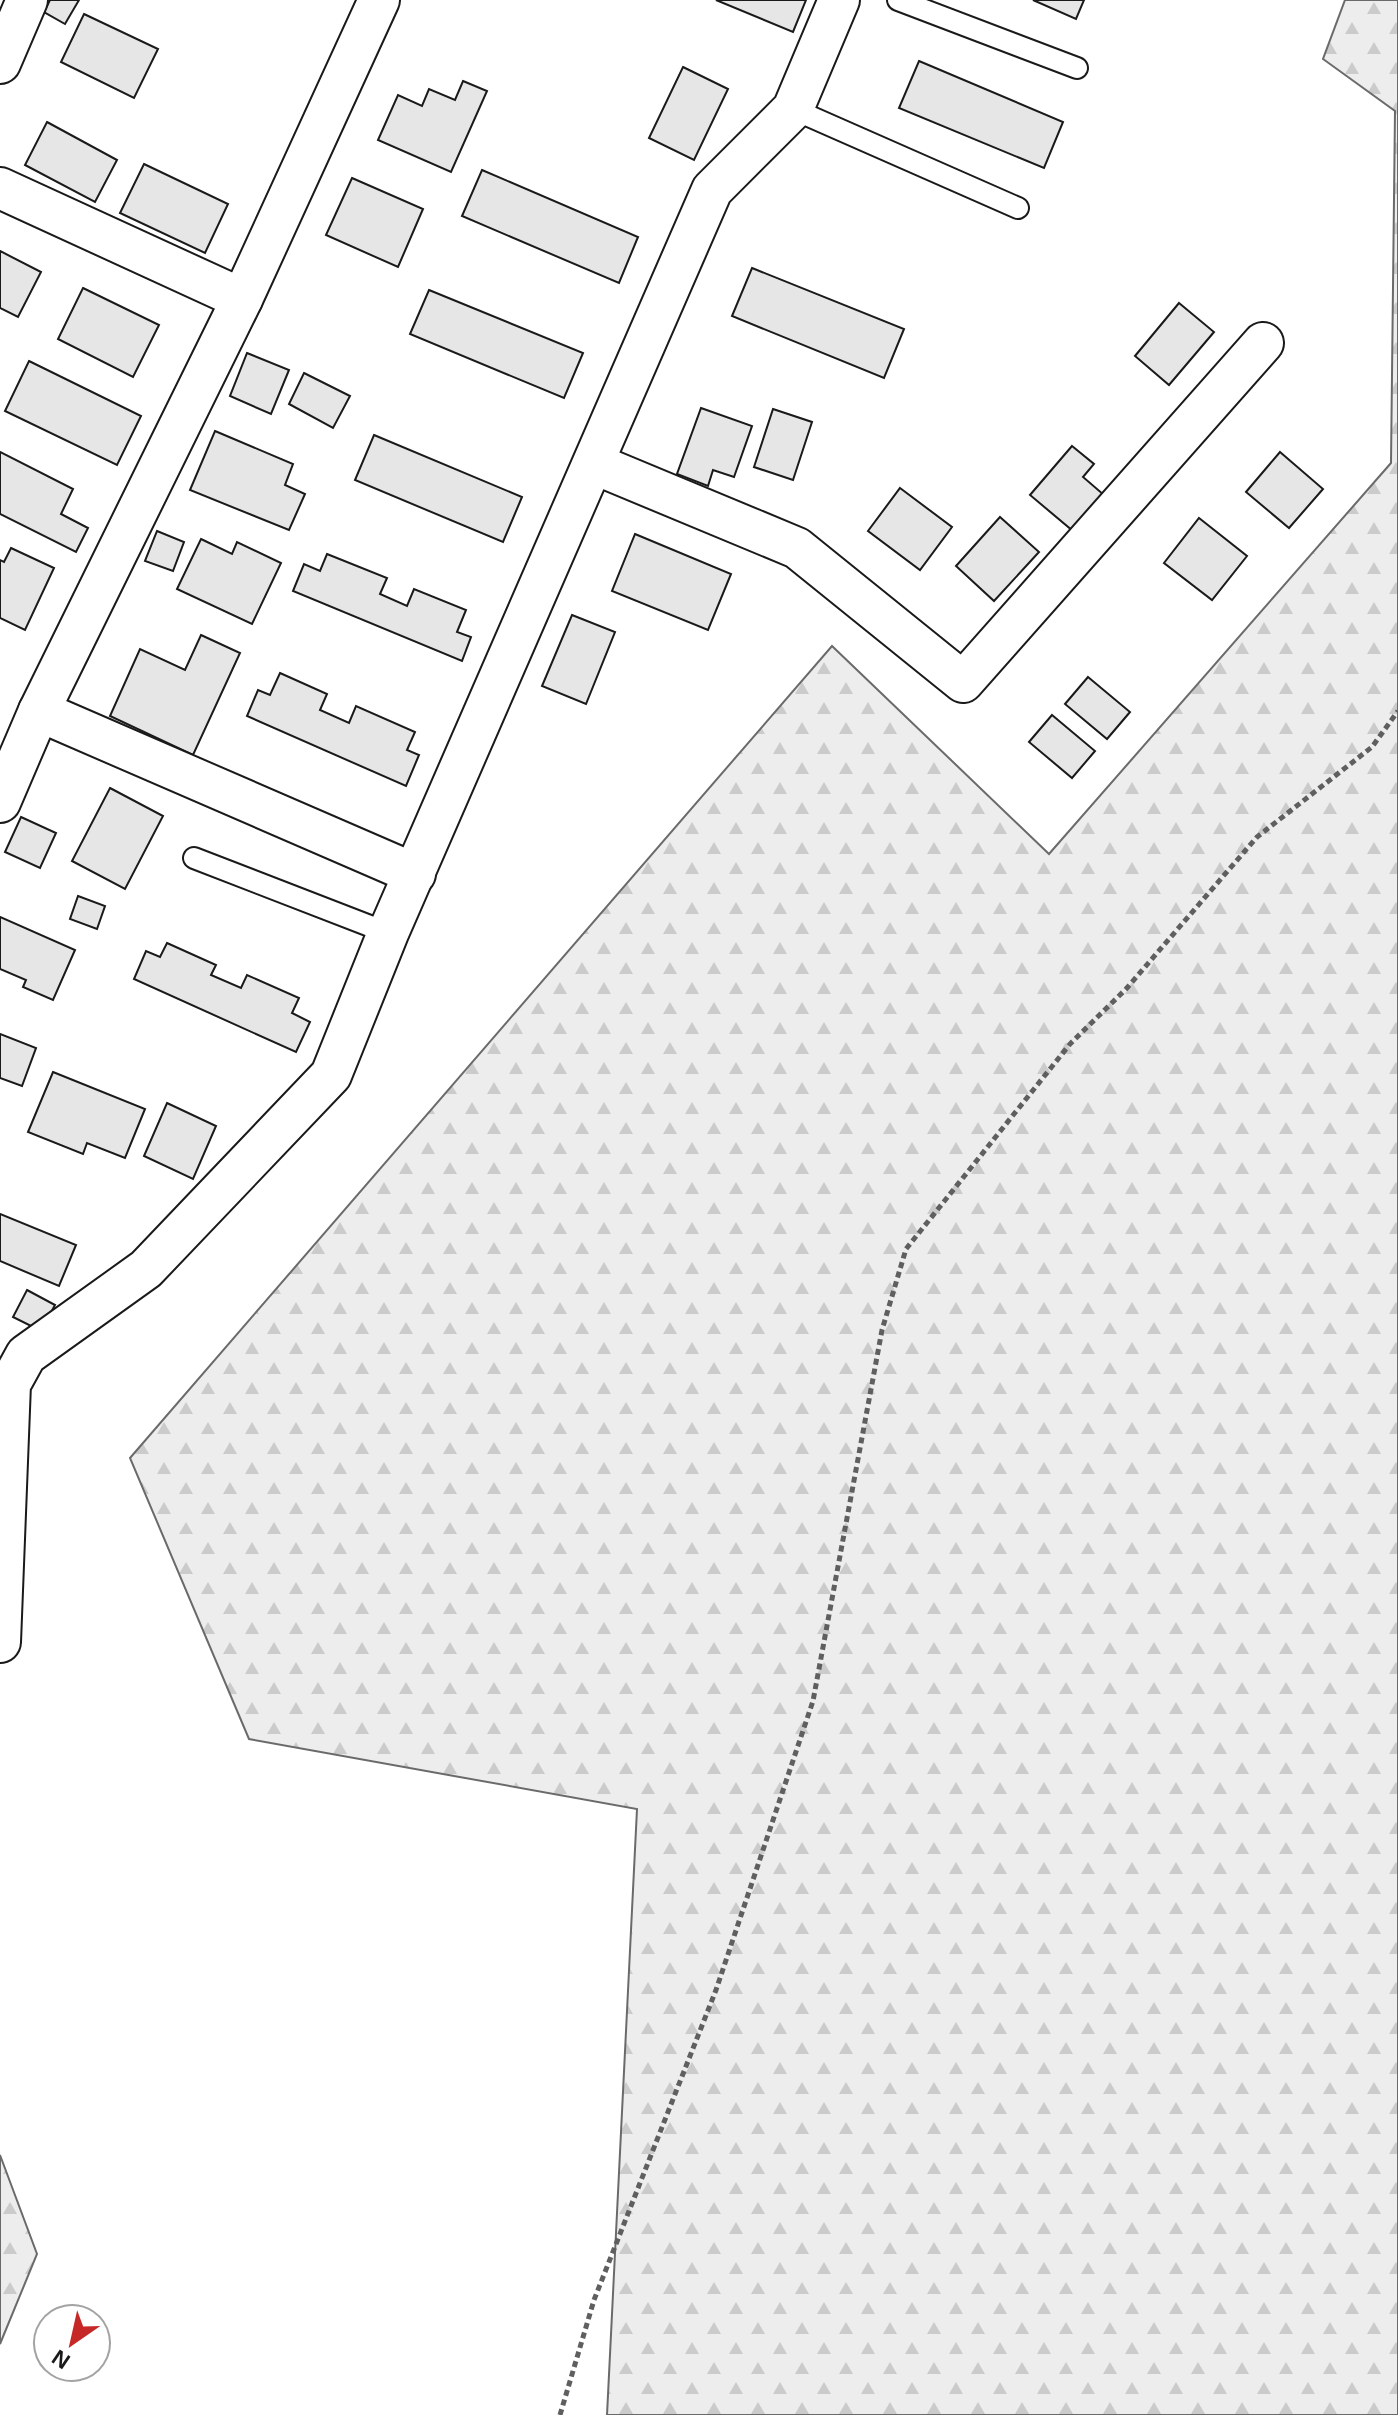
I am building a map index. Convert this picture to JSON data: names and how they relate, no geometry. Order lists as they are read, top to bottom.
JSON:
{
  "north": "bottom left"
}
